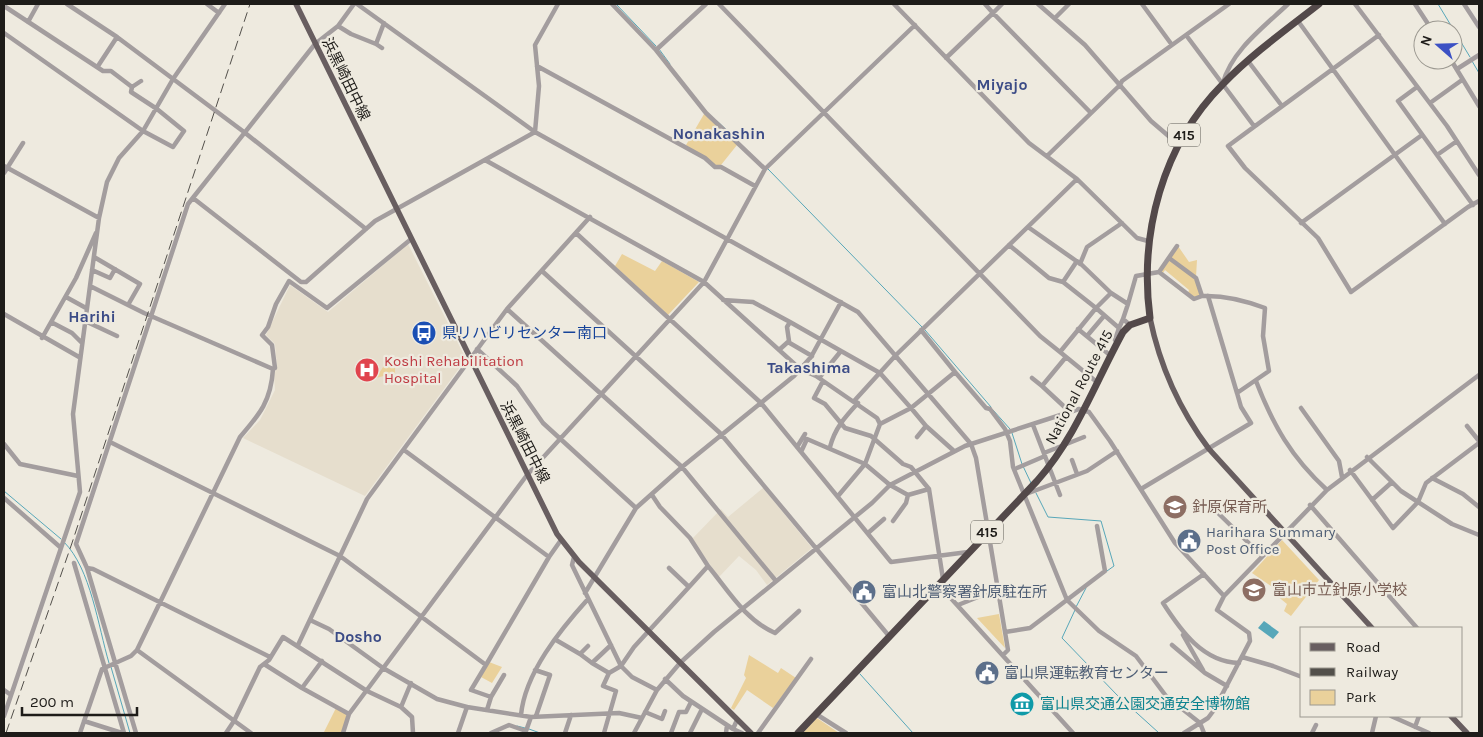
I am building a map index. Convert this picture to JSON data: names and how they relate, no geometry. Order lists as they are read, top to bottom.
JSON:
{
  "streets": {
    "highway": ["415", "National Route 415"],
    "main road": ["浜黒崎田中線"]
  },
  "crossings": [
    ["415", "National Route 415"]
  ],
  "districts": [
    "Miyajo",
    "Nonakashin",
    "Harihi",
    "Takashima",
    "Dosho"
  ],
  "places": {
    "bus stop": ["県リハビリセンター南口"],
    "hospital": ["Koshi Rehabilitation Hospital"],
    "school or university": ["針原保育所", "富山市立針原小学校"],
    "public building": ["Harihara Summary Post Office", "富山北警察署針原駐在所", "富山県運転教育センター"],
    "museum": ["富山県交通公園交通安全博物館"]
  },
  "legend": ["Road", "Railway", "Park"],
  "scale_bar": "200 m",
  "north": "left"
}
